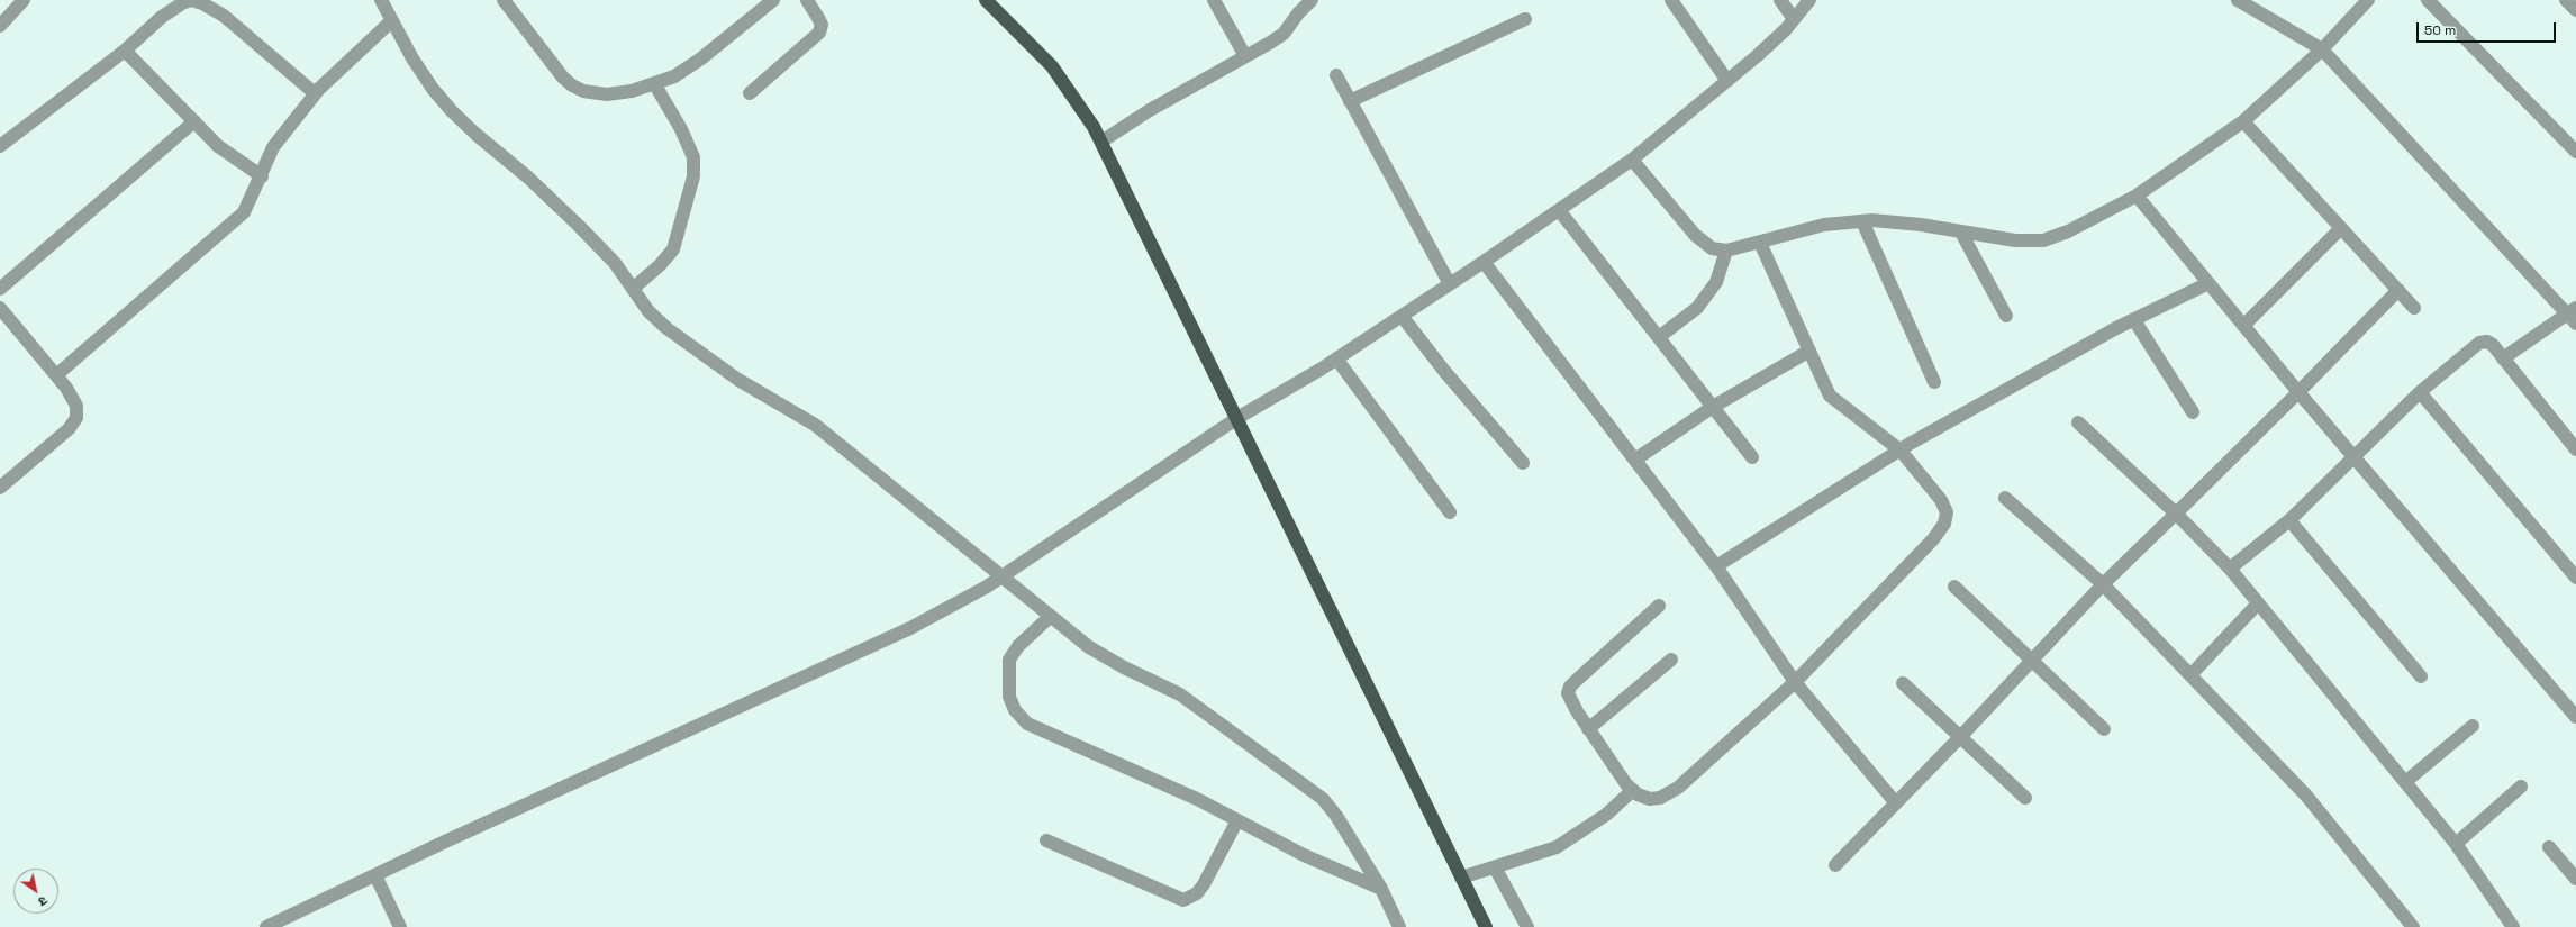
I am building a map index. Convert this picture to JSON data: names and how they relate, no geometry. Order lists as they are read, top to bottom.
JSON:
{
  "scale_bar": "50 m",
  "north": "bottom right"
}
